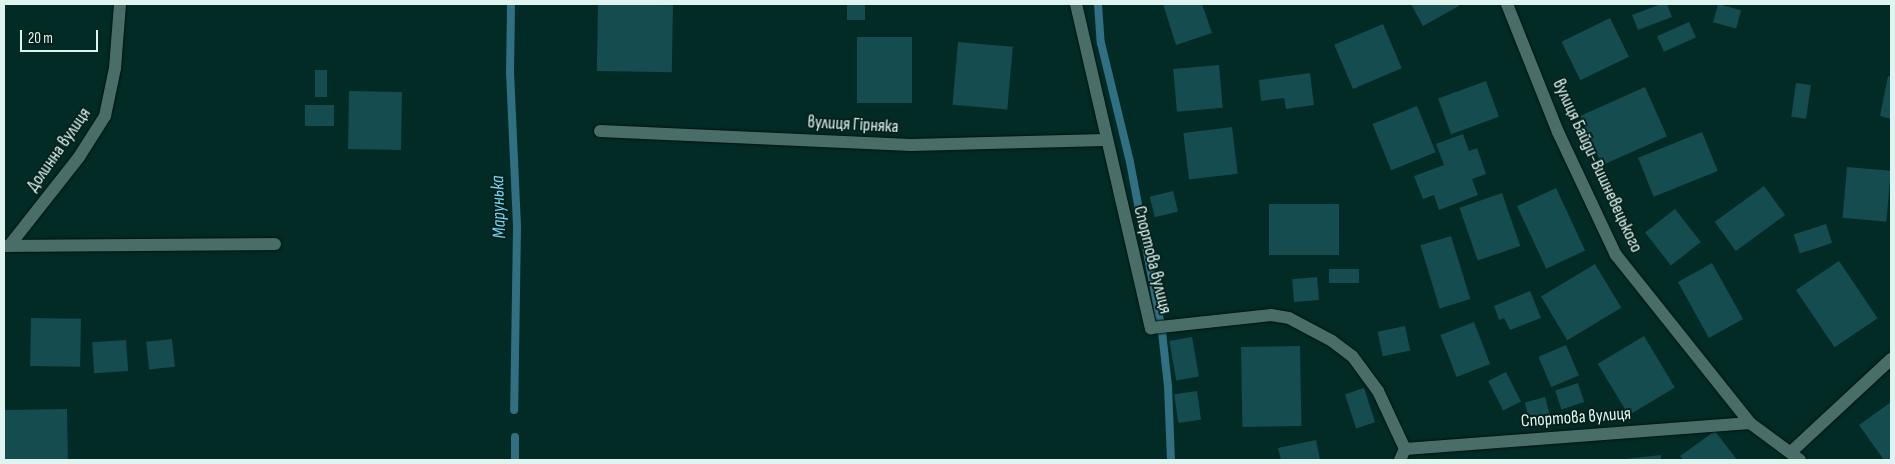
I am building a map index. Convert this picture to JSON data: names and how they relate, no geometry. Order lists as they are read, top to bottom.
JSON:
{
  "streets": {
    "street": [
      "вулиця Гірняка",
      "Долинна вулиця",
      "вулиця Байди-Вишневецького",
      "Спортова вулиця"
    ]
  },
  "crossings": [
    ["вулиця Гірняка", "Спортова вулиця"],
    ["вулиця Байди-Вишневецького", "Спортова вулиця"]
  ],
  "water": ["Марунька"],
  "scale_bar": "20 m"
}
